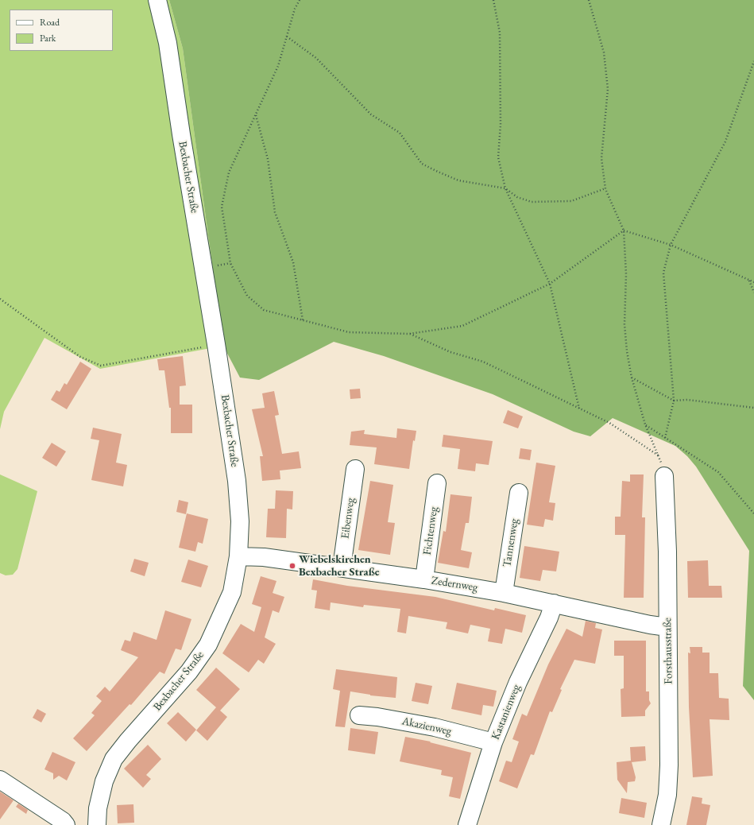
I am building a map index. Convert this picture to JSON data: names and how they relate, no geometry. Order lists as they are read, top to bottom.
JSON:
{
  "streets": {
    "street": [
      "Bexbacher Straße",
      "Eibenweg",
      "Fichtenweg",
      "Tannenweg",
      "Zedernweg",
      "Forsthausstraße",
      "Kastanienweg",
      "Akazienweg"
    ]
  },
  "crossings": [
    ["Bexbacher Straße", "Zedernweg"],
    ["Eibenweg", "Zedernweg"],
    ["Fichtenweg", "Zedernweg"],
    ["Tannenweg", "Zedernweg"],
    ["Zedernweg", "Forsthausstraße"],
    ["Zedernweg", "Kastanienweg"],
    ["Kastanienweg", "Akazienweg"]
  ],
  "places": ["Wiebelskirchen Bexbacher Straße"],
  "legend": ["Road", "Park"]
}
